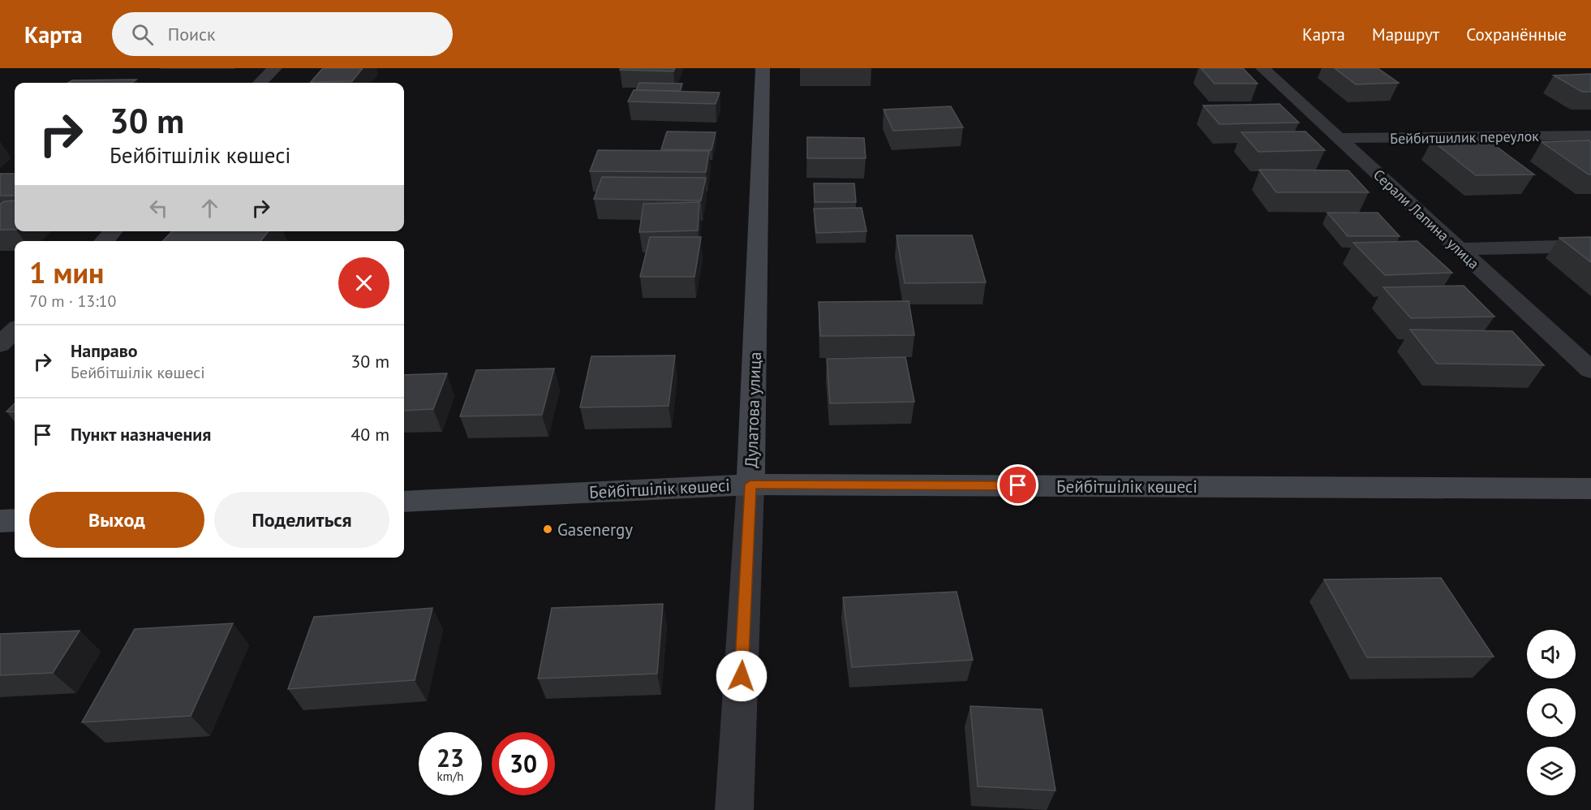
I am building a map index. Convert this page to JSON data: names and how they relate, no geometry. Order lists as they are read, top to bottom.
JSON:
{
  "streets": {
    "street": [
      "Бейбитшилик переулок",
      "Серали Лапина улица",
      "Дулатова улица",
      "Бейбітшілік көшесі"
    ]
  },
  "crossings": [
    ["Бейбитшилик переулок", "Серали Лапина улица"],
    ["Дулатова улица", "Бейбітшілік көшесі"]
  ],
  "places": ["Gasenergy"],
  "page": {
    "header": "Карта",
    "search": "Поиск",
    "nav": ["Карта", "Маршрут", "Сохранённые"],
    "turn": ["30 m", "Бейбітшілік көшесі"],
    "heading": ["1 мин", "70 m · 13:10"],
    "list": [
      {
        "name": "Направо",
        "note": "Бейбітшілік көшесі",
        "value": "30 m"
      },
      {
        "name": "Пункт назначения",
        "value": "40 m"
      }
    ],
    "buttons": ["Выход", "Поделиться"],
    "speed": "23 km/h",
    "limit": "30"
  }
}
